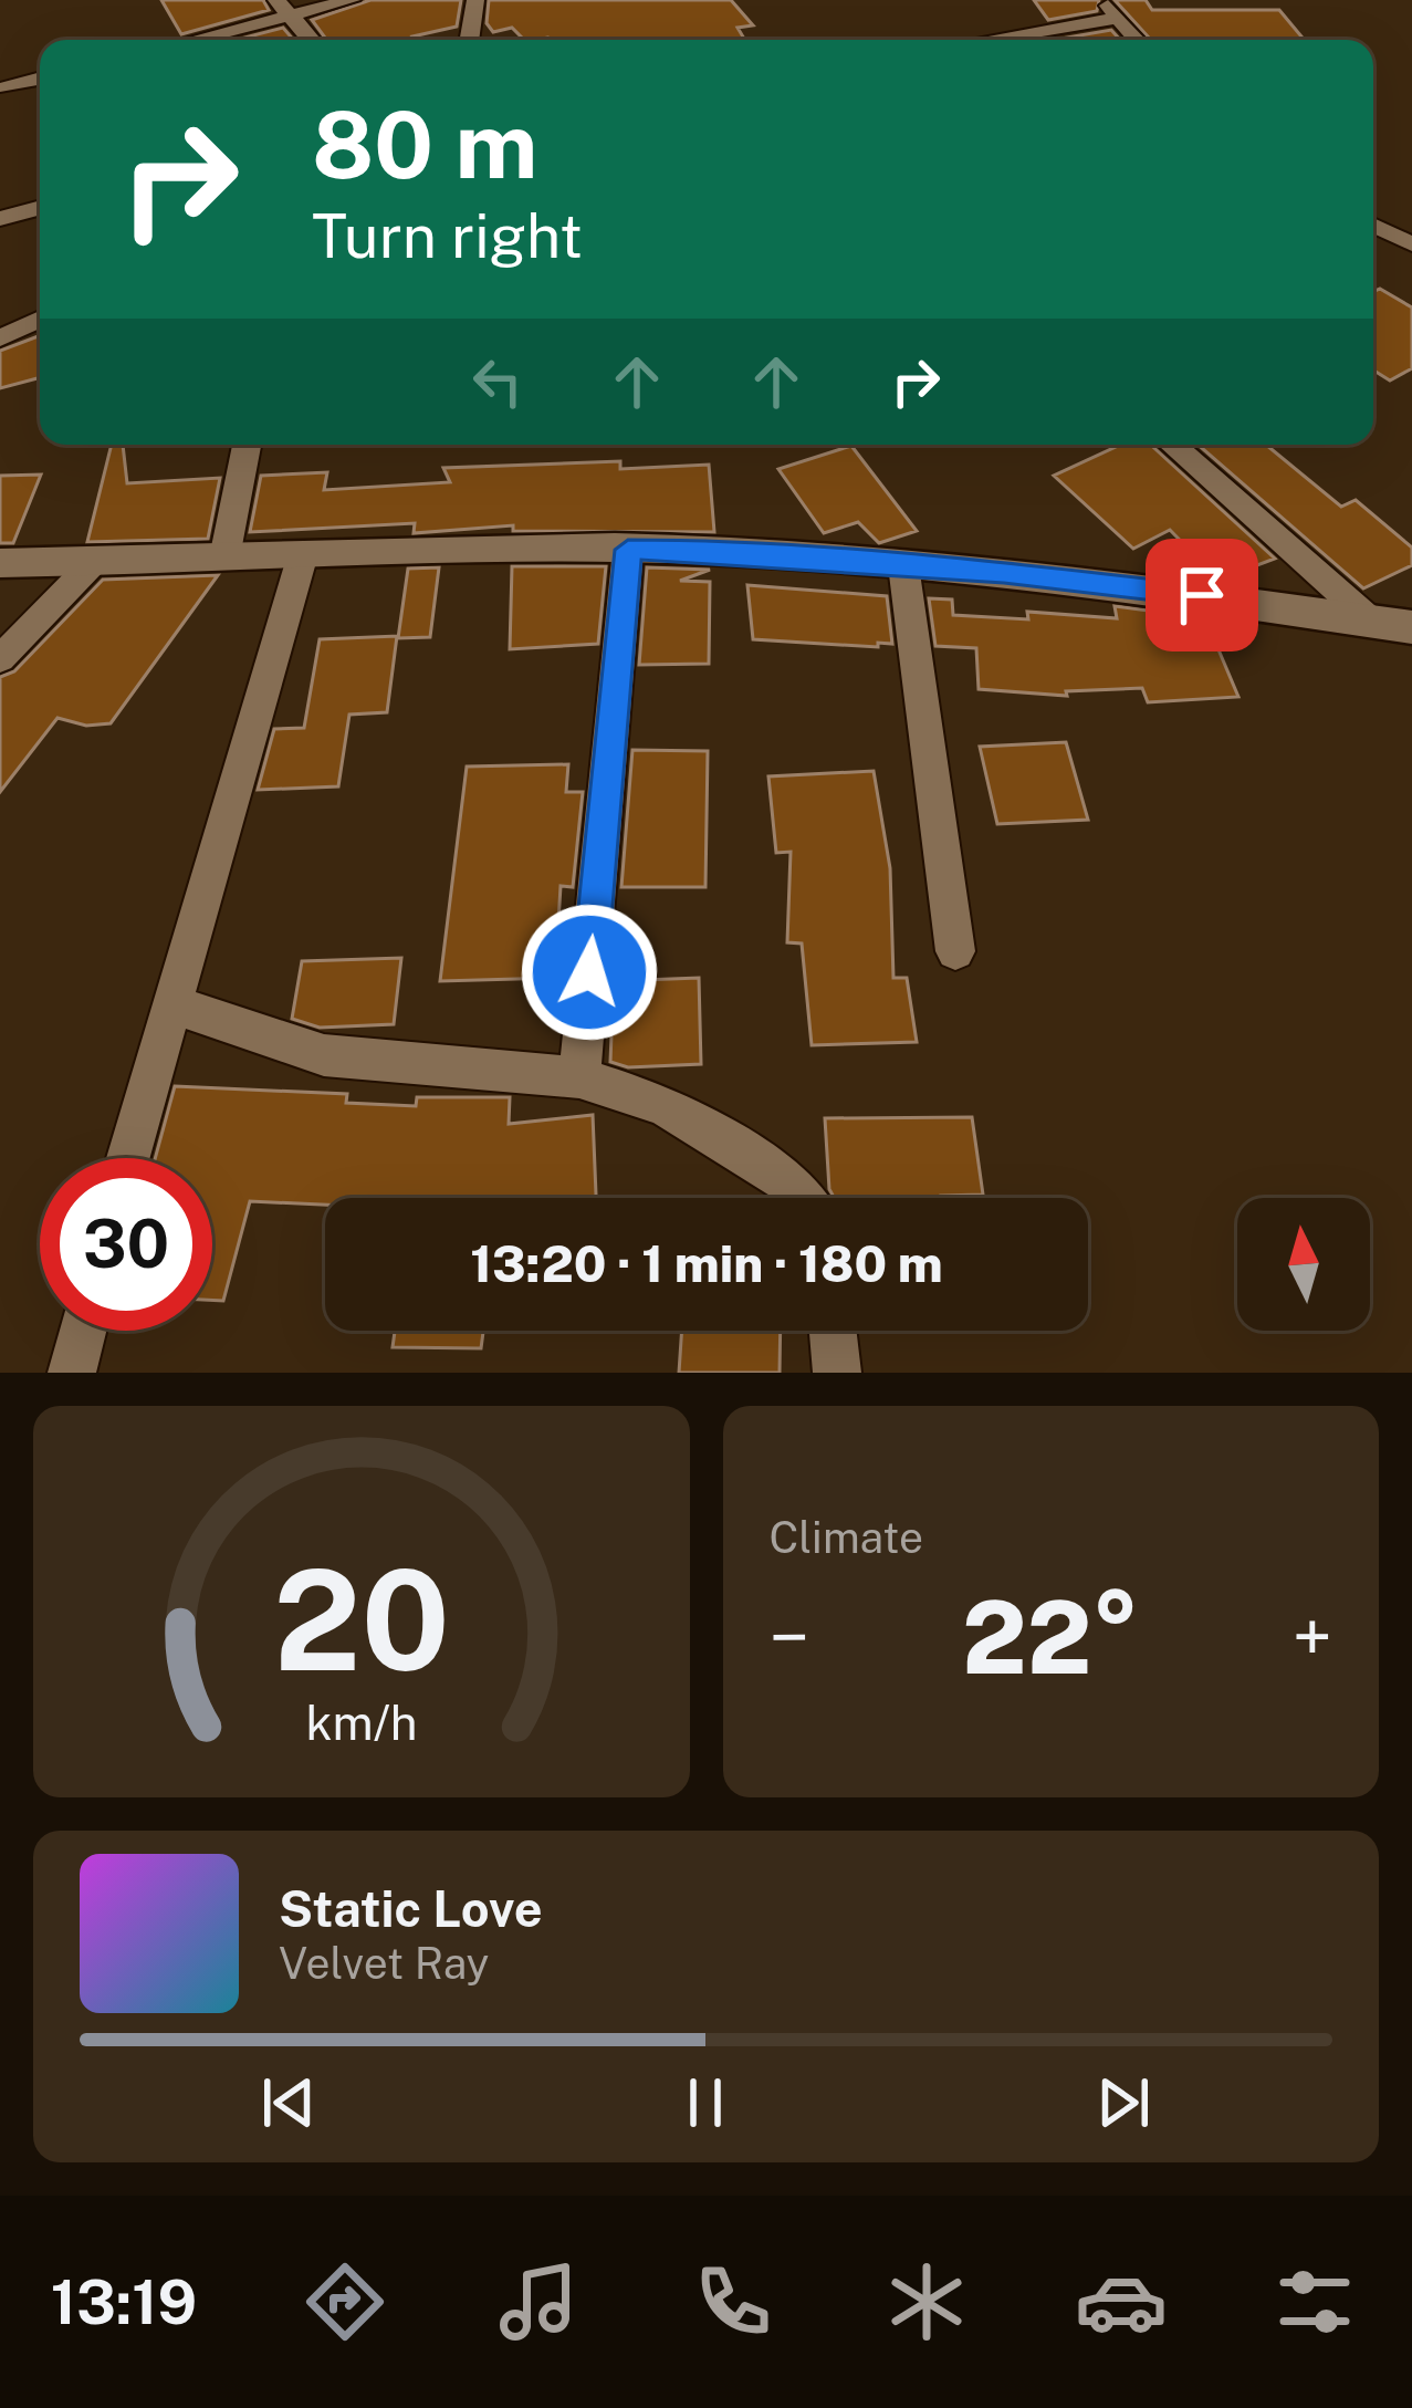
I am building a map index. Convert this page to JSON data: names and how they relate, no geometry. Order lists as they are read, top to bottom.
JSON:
{
  "north": "top",
  "page": {
    "turn": ["80 m", "Turn right"],
    "limit": "30",
    "trip": "13:20 · 1 min · 180 m",
    "tile": "Climate",
    "heat": ["−", "22°", "+"],
    "song": ["Static Love", "Velvet Ray"],
    "tabs": "13:19",
    "gauge": ["20", "km/h"]
  }
}
